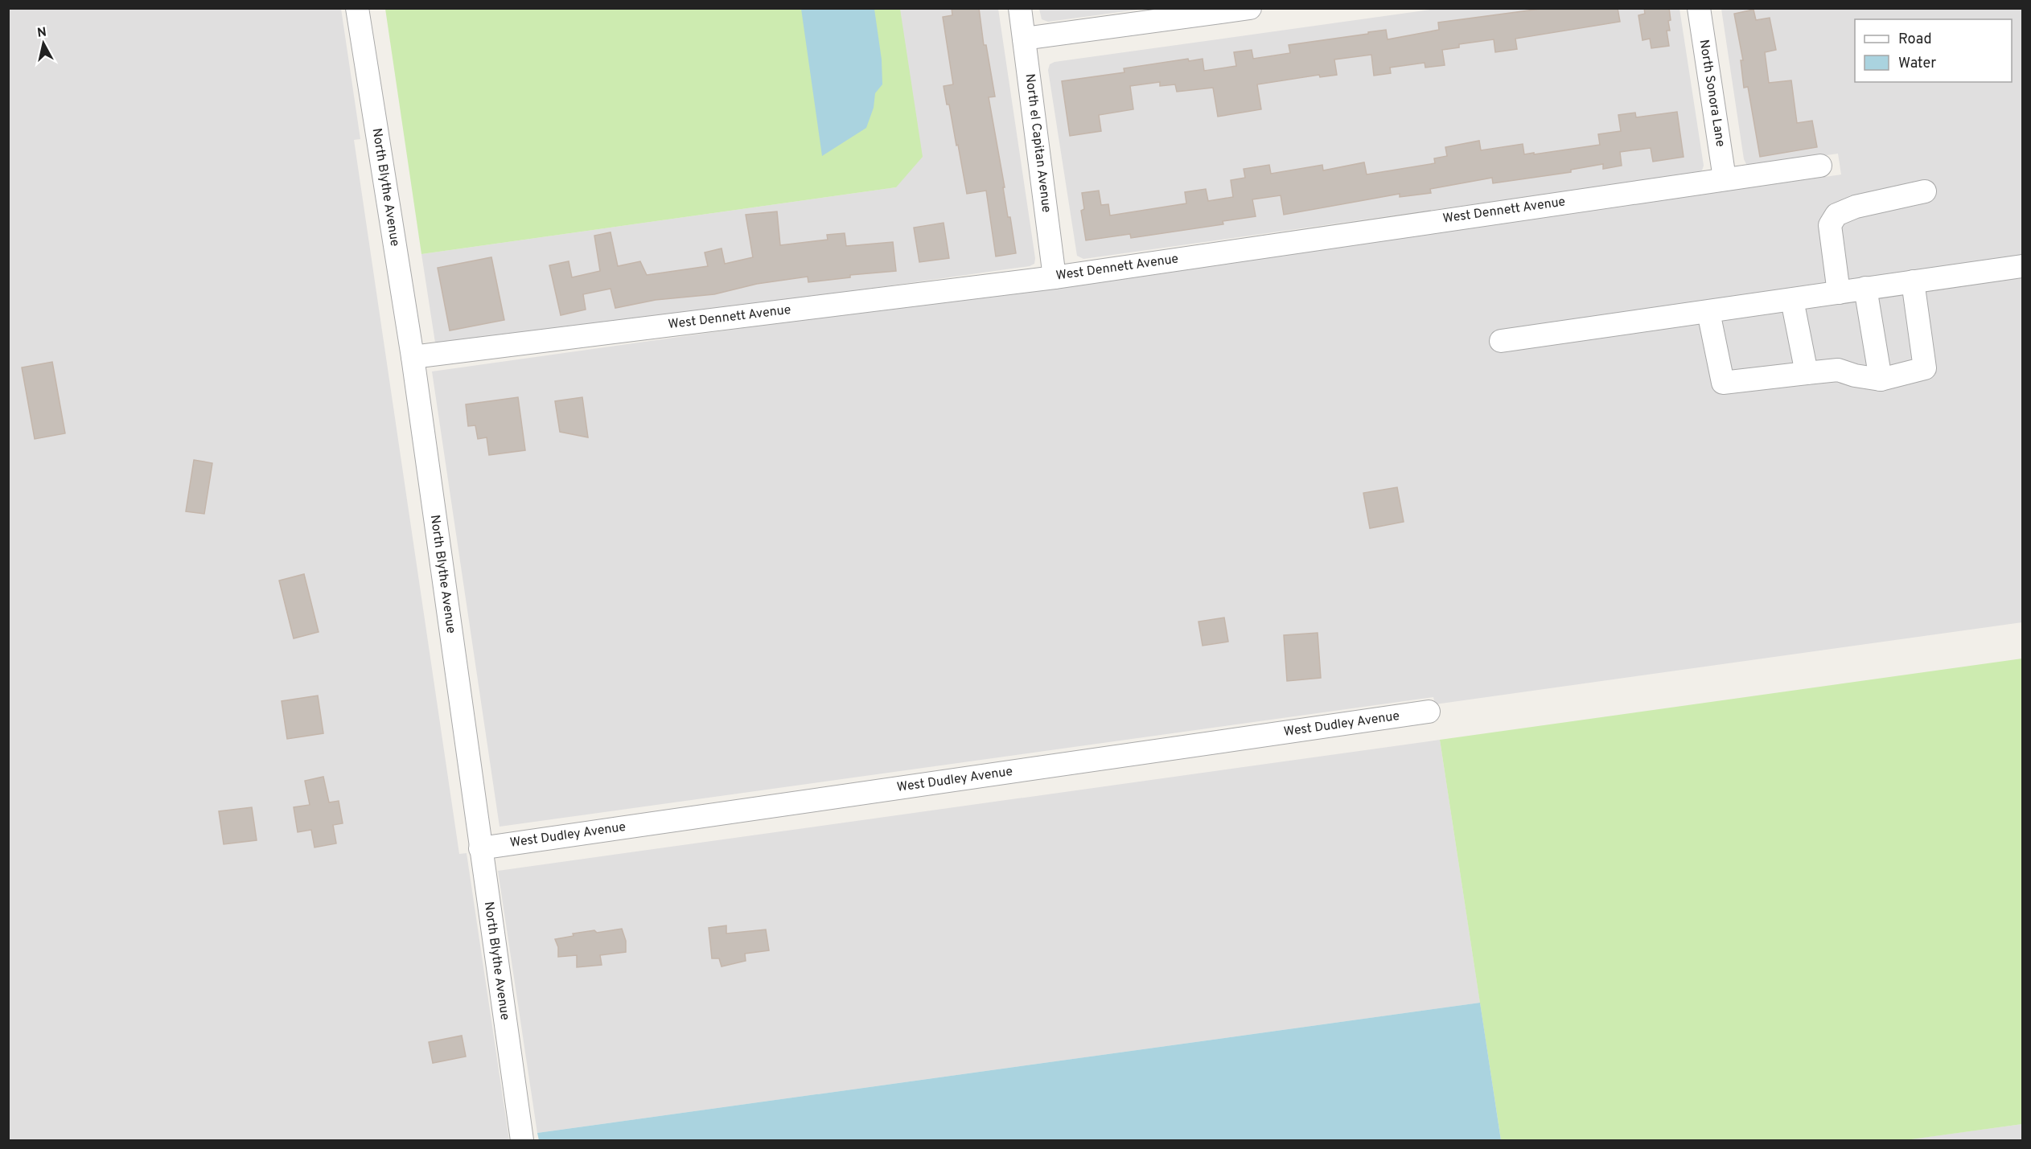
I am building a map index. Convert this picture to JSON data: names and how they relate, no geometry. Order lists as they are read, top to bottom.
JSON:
{
  "streets": {
    "street": [
      "North Sonora Lane",
      "North el Capitan Avenue",
      "North Blythe Avenue",
      "West Dennett Avenue",
      "West Dudley Avenue"
    ]
  },
  "crossings": [
    ["North Sonora Lane", "West Dennett Avenue"],
    ["North el Capitan Avenue", "West Dennett Avenue"],
    ["North Blythe Avenue", "West Dennett Avenue"],
    ["North Blythe Avenue", "West Dudley Avenue"]
  ],
  "legend": ["Road", "Water"],
  "north": "top"
}
